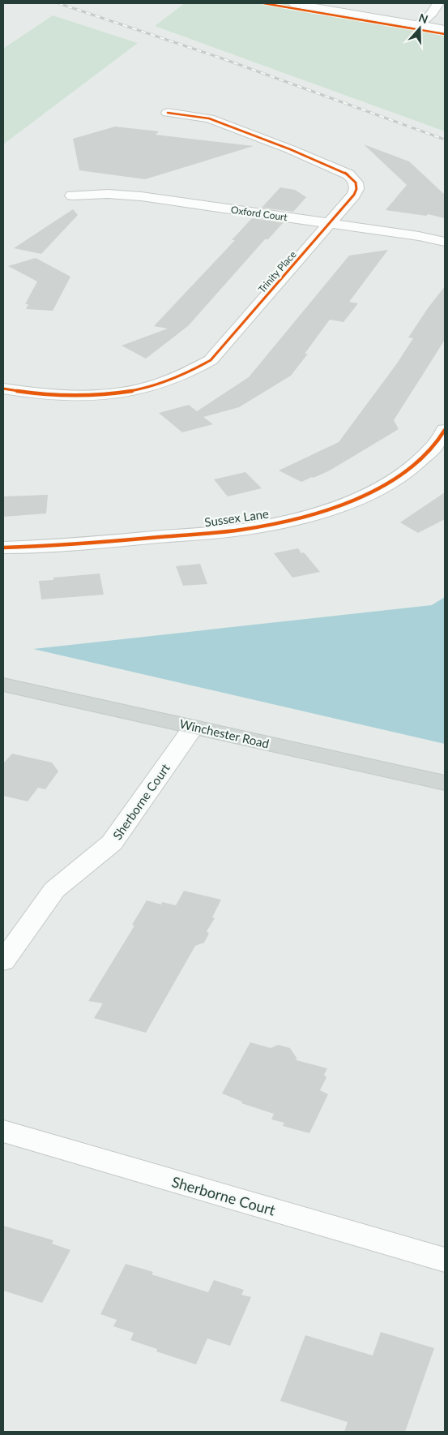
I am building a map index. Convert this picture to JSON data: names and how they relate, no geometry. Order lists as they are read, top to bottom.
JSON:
{
  "streets": {
    "main road": ["Winchester Road"],
    "street": [
      "Oxford Court",
      "Trinity Place",
      "Sussex Lane",
      "Sherborne Court"
    ]
  },
  "crossings": [
    ["Oxford Court", "Trinity Place"],
    ["Winchester Road", "Sherborne Court"]
  ],
  "north": "top"
}
